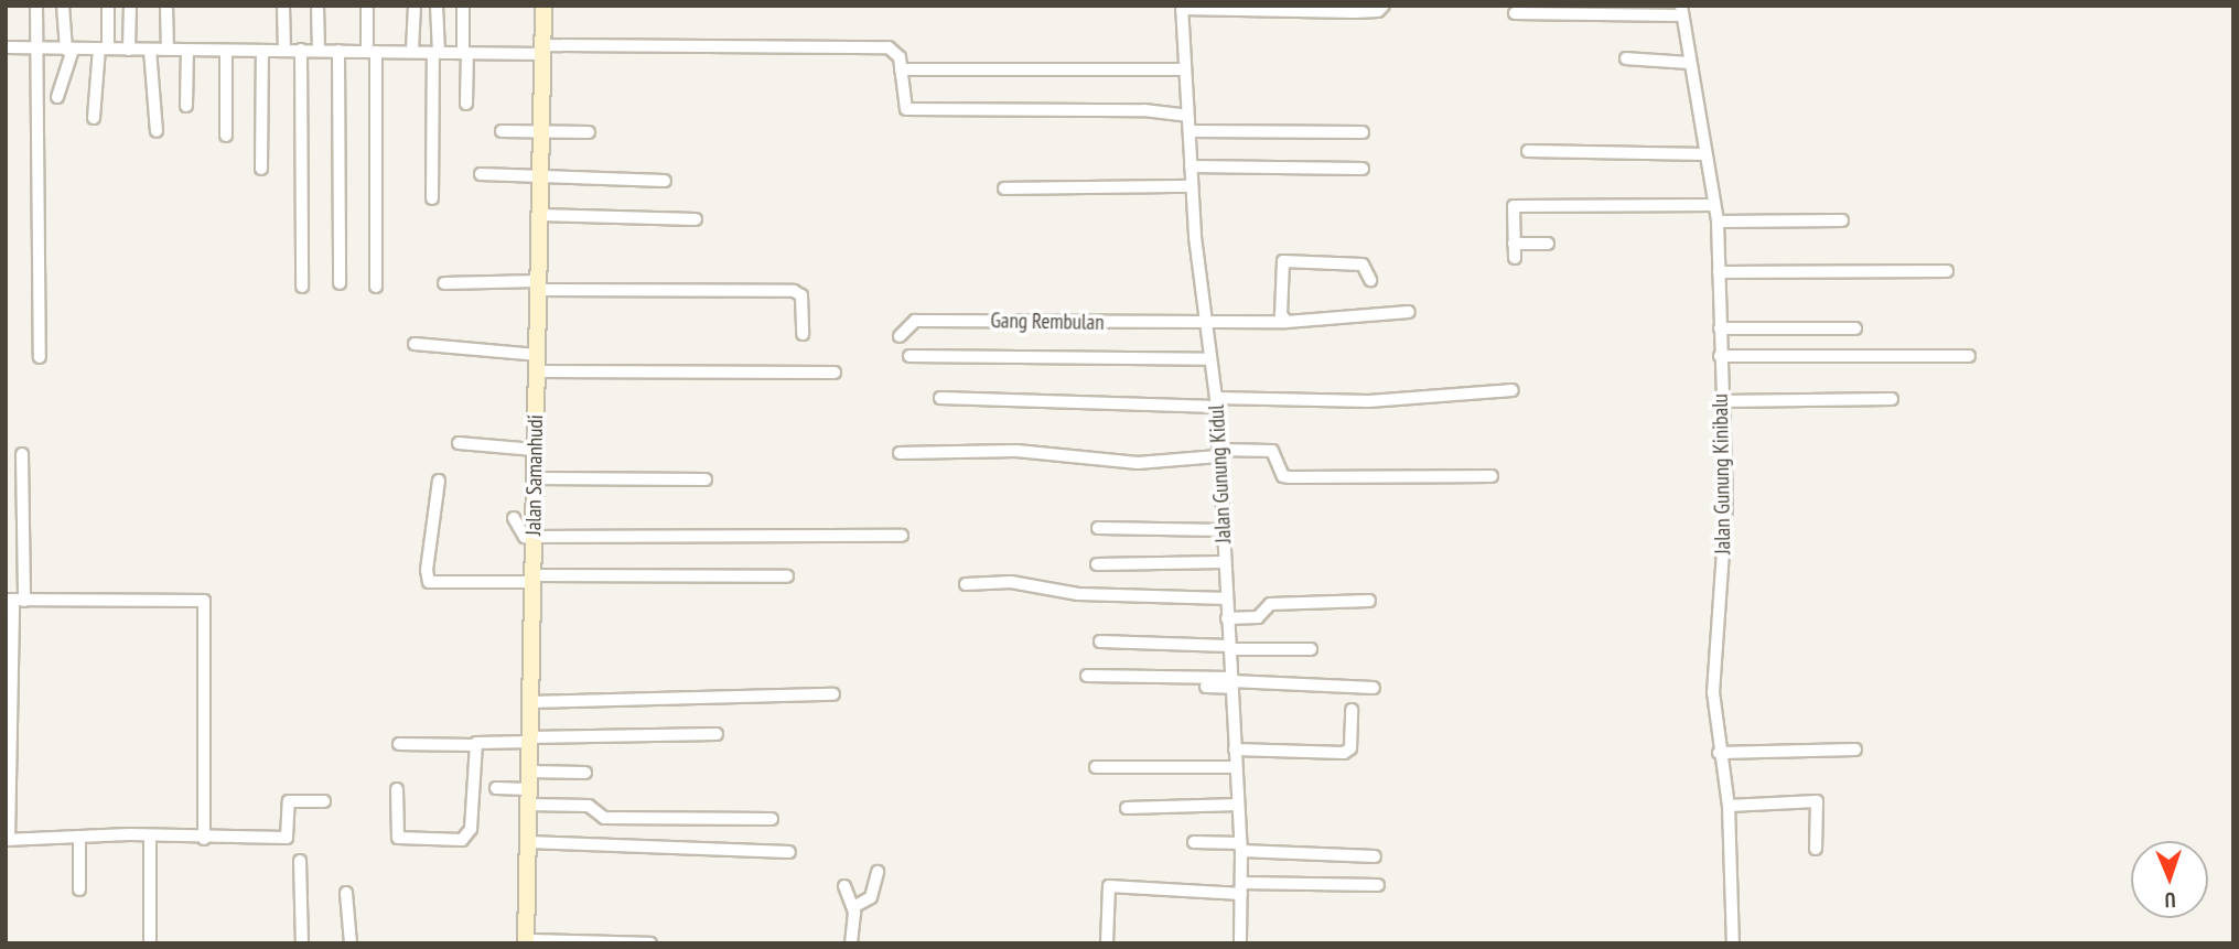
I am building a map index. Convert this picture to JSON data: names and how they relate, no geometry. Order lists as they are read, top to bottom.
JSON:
{
  "streets": {
    "street": [
      "Gang Rembulan",
      "Jalan Gunung Kidul",
      "Jalan Gunung Kinibalu",
      "Jalan Samanhudi"
    ]
  },
  "crossings": [
    ["Gang Rembulan", "Jalan Gunung Kidul"]
  ],
  "north": "bottom"
}
